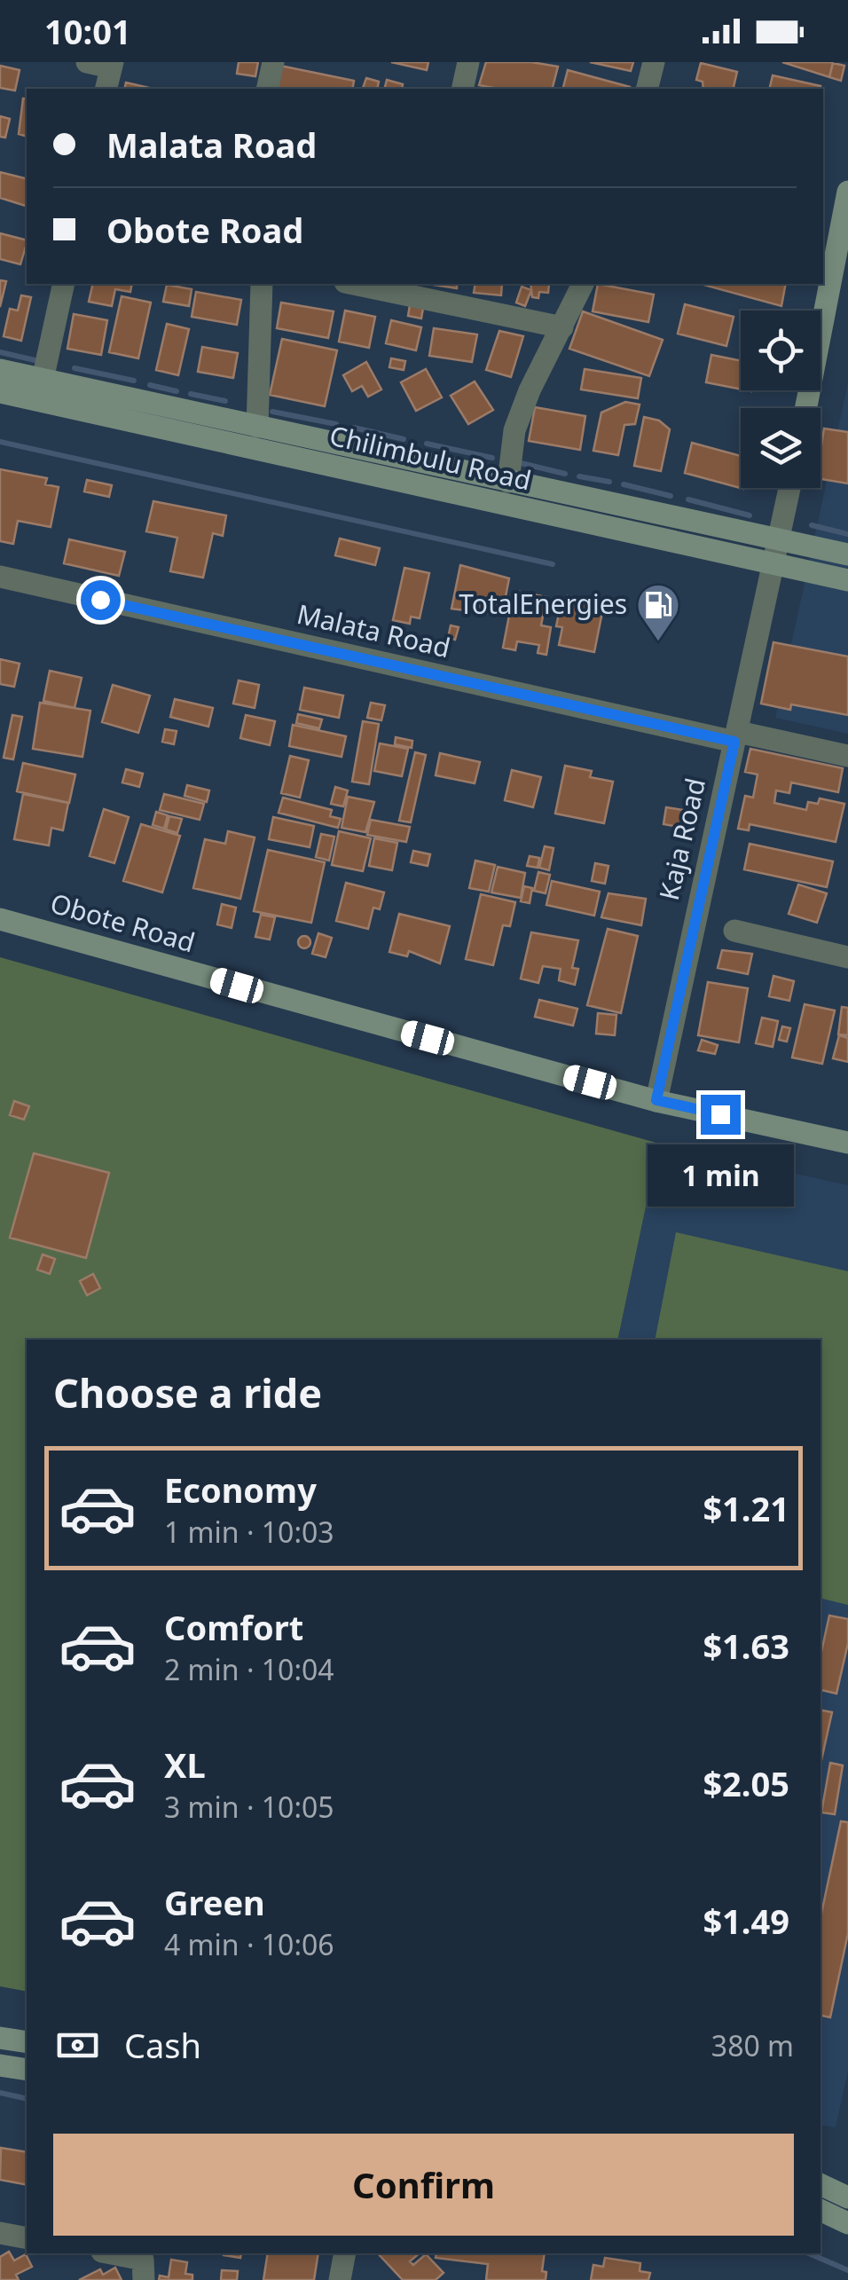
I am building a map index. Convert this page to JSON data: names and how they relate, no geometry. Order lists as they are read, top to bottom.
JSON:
{
  "streets": {
    "main road": ["Chilimbulu Road", "Obote Road"],
    "street": ["Malata Road", "Kaja Road"]
  },
  "crossings": [
    ["Chilimbulu Road", "Kaja Road"],
    ["Malata Road", "Kaja Road"],
    ["Kaja Road", "Obote Road"]
  ],
  "places": {
    "fuel station": ["TotalEnergies"]
  },
  "page": {
    "status": "10:01",
    "banner": ["Malata Road", "Obote Road"],
    "bubble": "1 min",
    "heading": "Choose a ride",
    "list": [
      {
        "name": "Economy",
        "note": "1 min · 10:03",
        "value": "$1.21"
      },
      {
        "name": "Comfort",
        "note": "2 min · 10:04",
        "value": "$1.63"
      },
      {
        "name": "XL",
        "note": "3 min · 10:05",
        "value": "$2.05"
      },
      {
        "name": "Green",
        "note": "4 min · 10:06",
        "value": "$1.49"
      }
    ],
    "pay": ["Cash", "380 m"],
    "buttons": "Confirm"
  }
}
